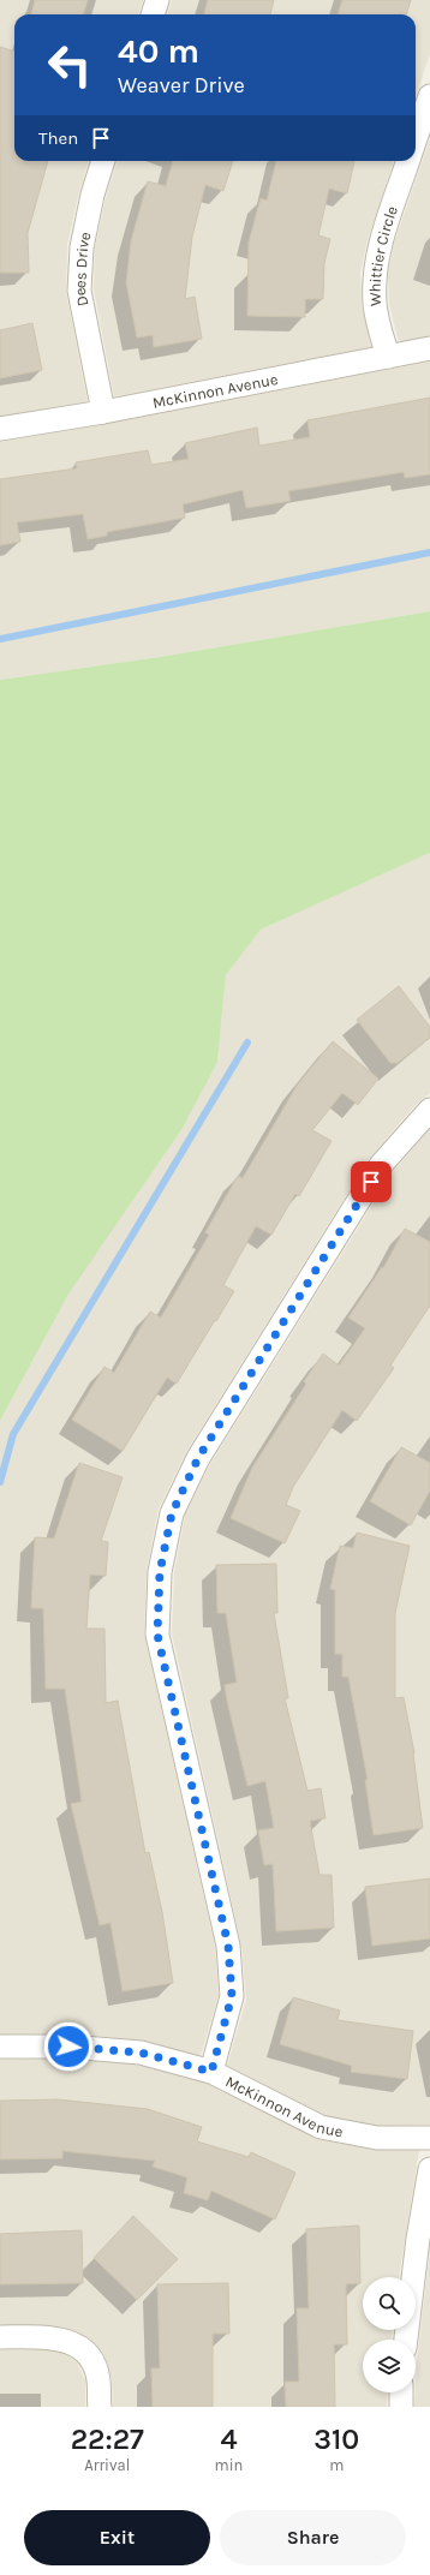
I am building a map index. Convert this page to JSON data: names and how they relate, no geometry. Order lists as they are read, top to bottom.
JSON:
{
  "streets": {
    "street": ["Whittier Circle", "Dees Drive", "McKinnon Avenue"]
  },
  "crossings": [
    ["Whittier Circle", "McKinnon Avenue"],
    ["Dees Drive", "McKinnon Avenue"]
  ],
  "page": {
    "turn": ["40 m", "Weaver Drive"],
    "then": "Then",
    "eta": [
      "22:27",
      "Arrival",
      "4",
      "min",
      "310",
      "m"
    ],
    "buttons": ["Exit", "Share"]
  }
}
